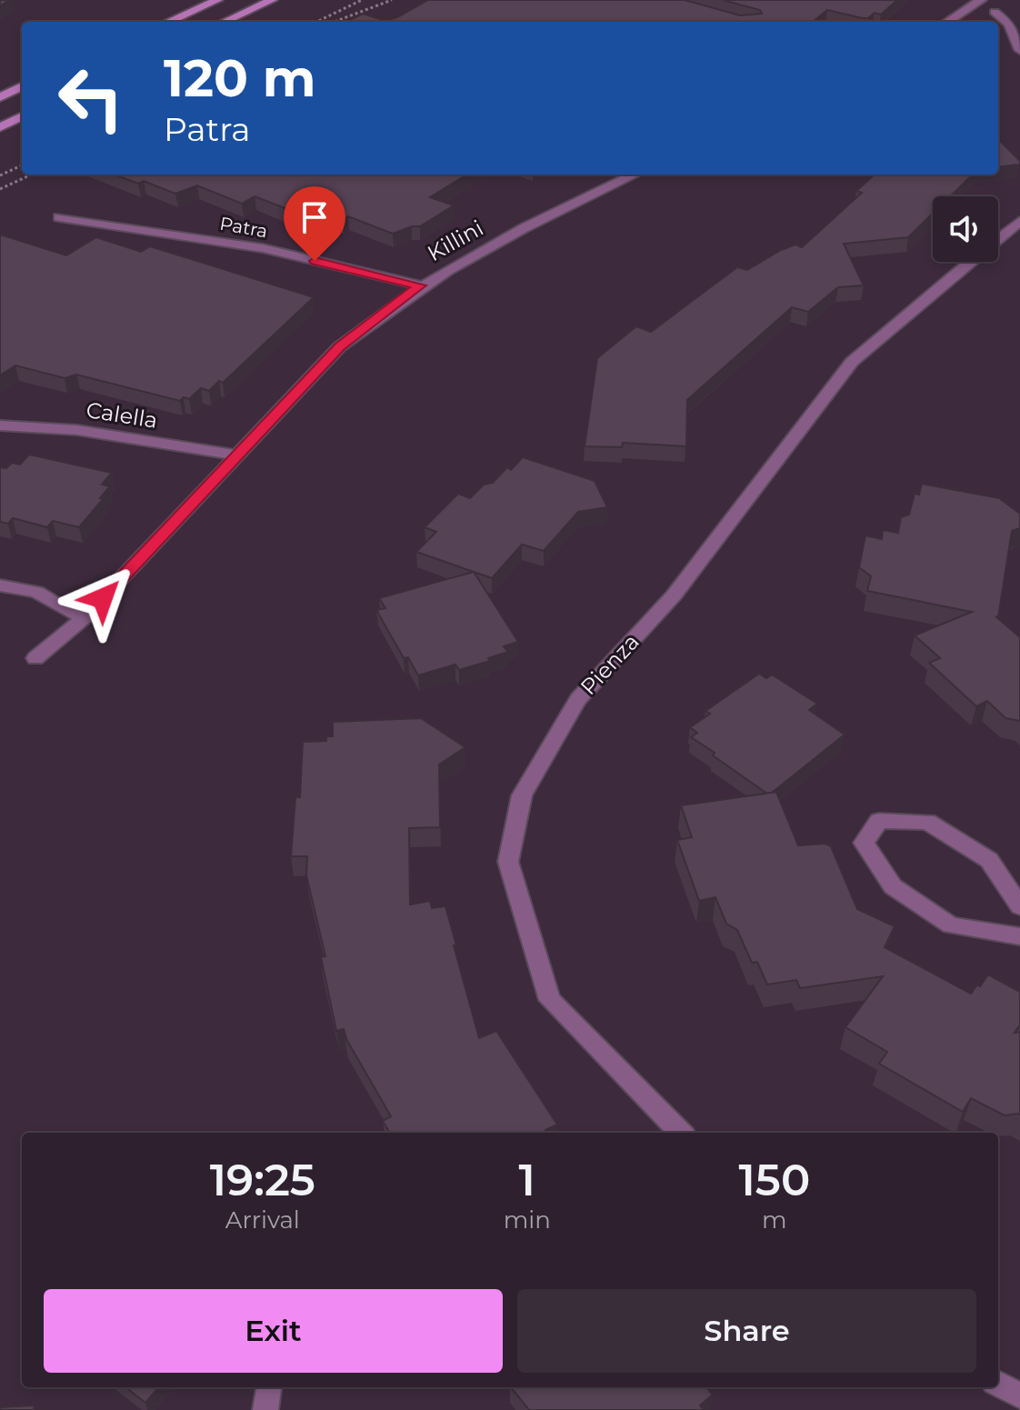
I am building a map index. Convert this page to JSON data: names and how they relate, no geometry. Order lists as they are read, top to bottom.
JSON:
{
  "streets": {
    "street": [
      "Patra",
      "Killini",
      "Calella",
      "Pienza"
    ]
  },
  "crossings": [
    ["Patra", "Killini"],
    ["Killini", "Calella"]
  ],
  "page": {
    "turn": ["120 m", "Patra"],
    "eta": [
      "19:25",
      "Arrival",
      "1",
      "min",
      "150",
      "m"
    ],
    "buttons": ["Exit", "Share"]
  }
}
